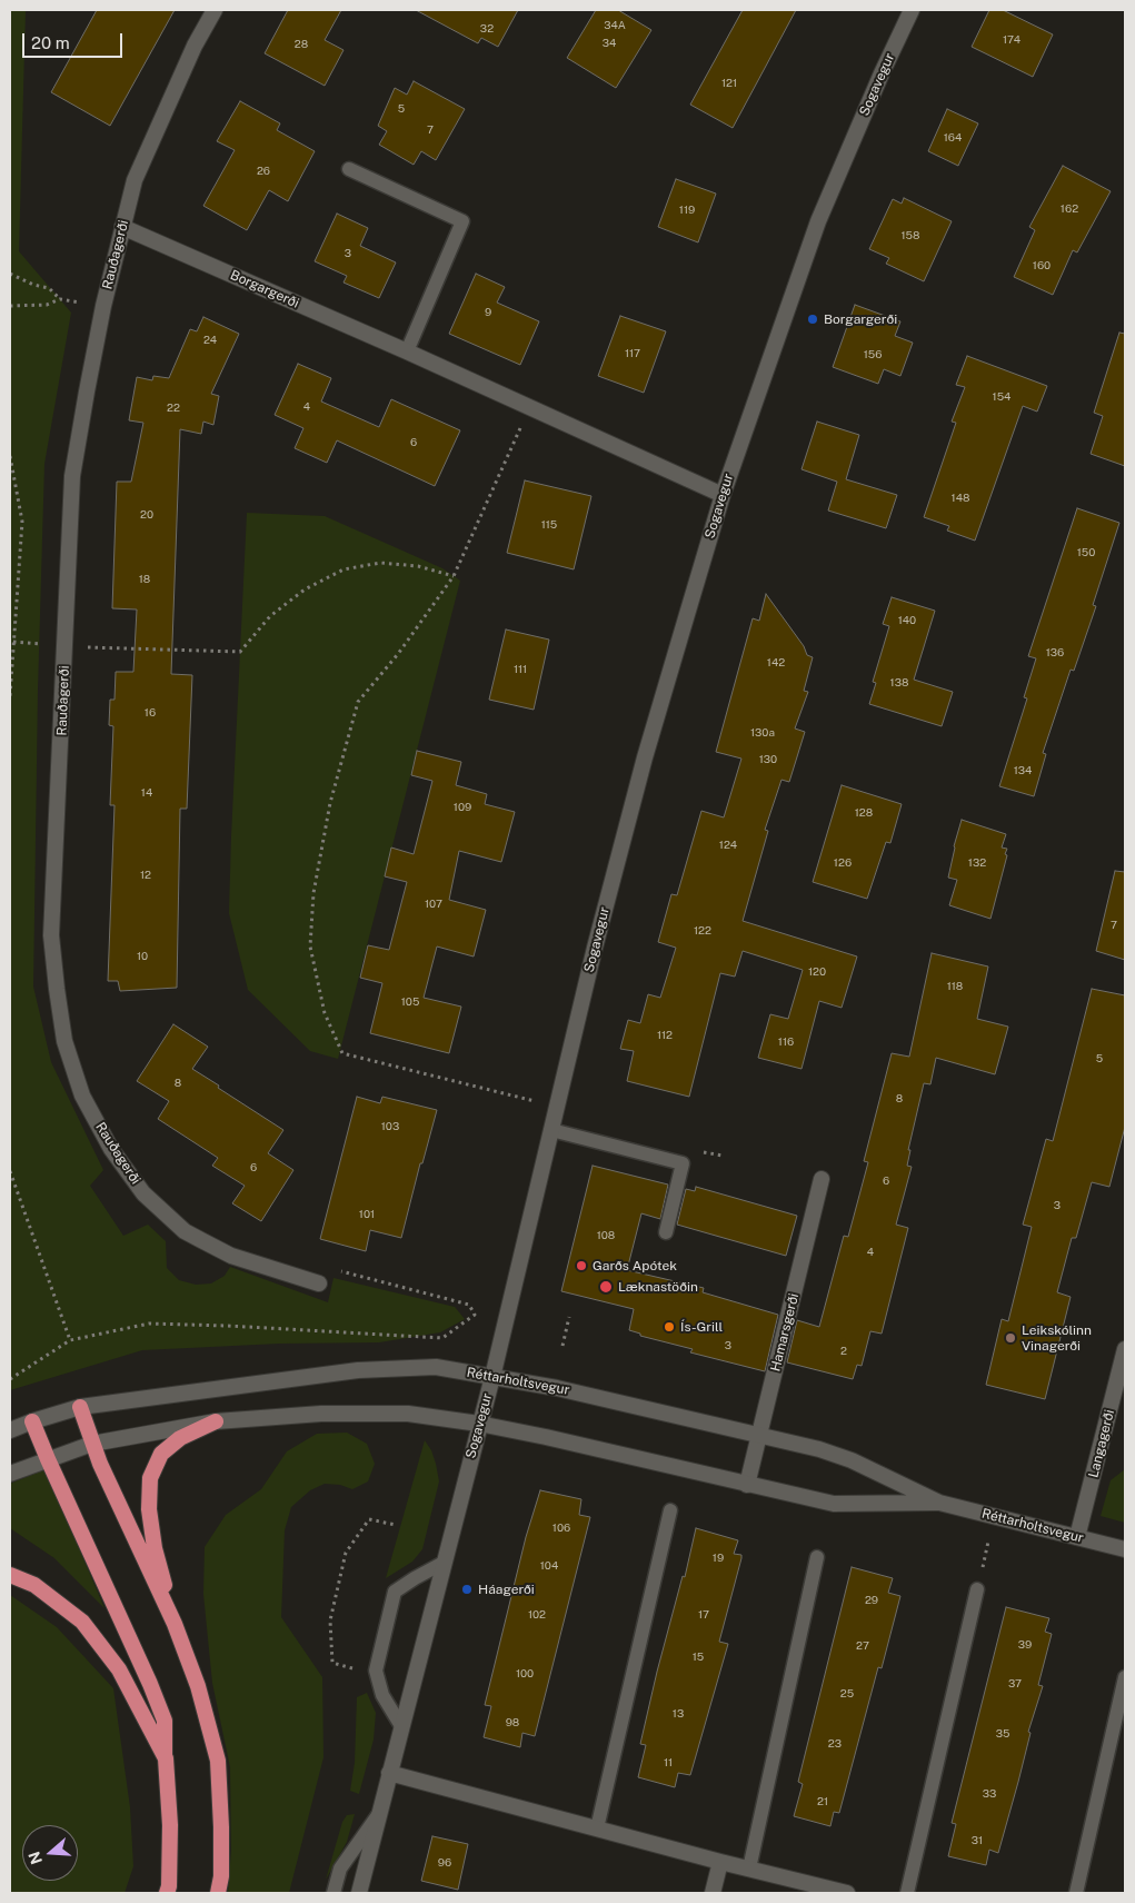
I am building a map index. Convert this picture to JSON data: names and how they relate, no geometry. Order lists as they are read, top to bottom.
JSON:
{
  "streets": {
    "street": [
      "Sogavegur",
      "Rauðagerði",
      "Borgargerði",
      "Hamarsgerði",
      "Réttarholtsvegur",
      "Langagerði"
    ]
  },
  "crossings": [
    ["Sogavegur", "Borgargerði"],
    ["Sogavegur", "Réttarholtsvegur"],
    ["Rauðagerði", "Borgargerði"],
    ["Hamarsgerði", "Réttarholtsvegur"],
    ["Réttarholtsvegur", "Langagerði"]
  ],
  "places": [
    "Borgargerði",
    "Garðs Apótek",
    "Læknastöðin",
    "Ís-Grill",
    "Leikskólinn Vinagerði",
    "Háagerði"
  ],
  "house_numbers": [
    "34A",
    "32",
    "174",
    "34",
    "28",
    "121",
    "5",
    "7",
    "164",
    "26",
    "162",
    "119",
    "158",
    "3",
    "160",
    "9",
    "24",
    "117",
    "156",
    "154",
    "4",
    "22",
    "6",
    "148",
    "20",
    "115",
    "150",
    "18",
    "140",
    "136",
    "142",
    "111",
    "138",
    "16",
    "130a",
    "130",
    "134",
    "14",
    "109",
    "128",
    "124",
    "126",
    "132",
    "12",
    "107",
    "7",
    "122",
    "10",
    "120",
    "118",
    "105",
    "112",
    "116",
    "5",
    "8",
    "8",
    "103",
    "6",
    "6",
    "3",
    "101",
    "108",
    "4",
    "3",
    "2",
    "106",
    "19",
    "104",
    "29",
    "102",
    "17",
    "39",
    "27",
    "15",
    "100",
    "37",
    "25",
    "13",
    "98",
    "35",
    "23",
    "11",
    "33",
    "21",
    "31",
    "96"
  ],
  "scale_bar": "20 m",
  "north": "left"
}
